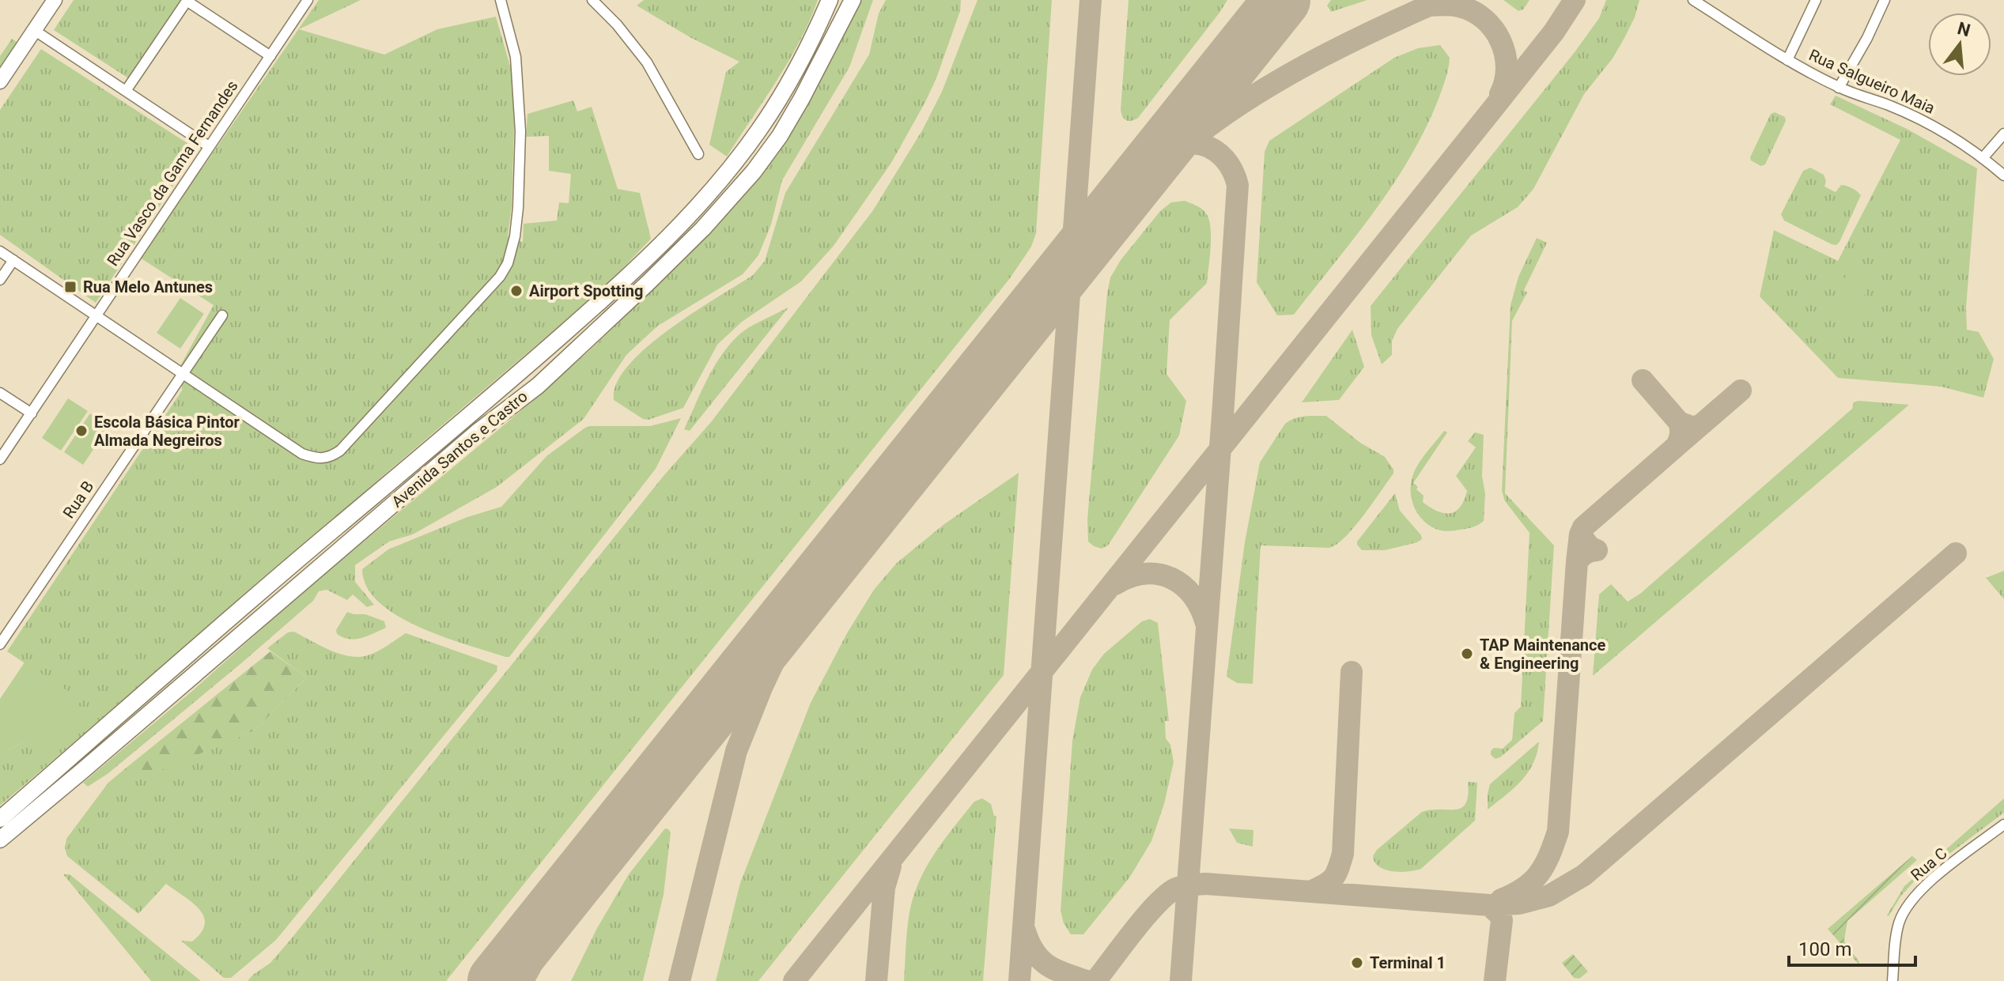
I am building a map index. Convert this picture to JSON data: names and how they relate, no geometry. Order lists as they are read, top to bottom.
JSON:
{
  "streets": {
    "main road": ["Avenida Santos e Castro"],
    "street": [
      "Rua Salgueiro Maia",
      "Rua Vasco da Gama Fernandes",
      "Rua B",
      "Rua C"
    ]
  },
  "places": {
    "transit": ["Rua Melo Antunes"],
    "other": [
      "Airport Spotting",
      "Escola Básica Pintor Almada Negreiros",
      "TAP Maintenance & Engineering",
      "Terminal 1"
    ]
  },
  "scale_bar": "100 m",
  "north": "top"
}
